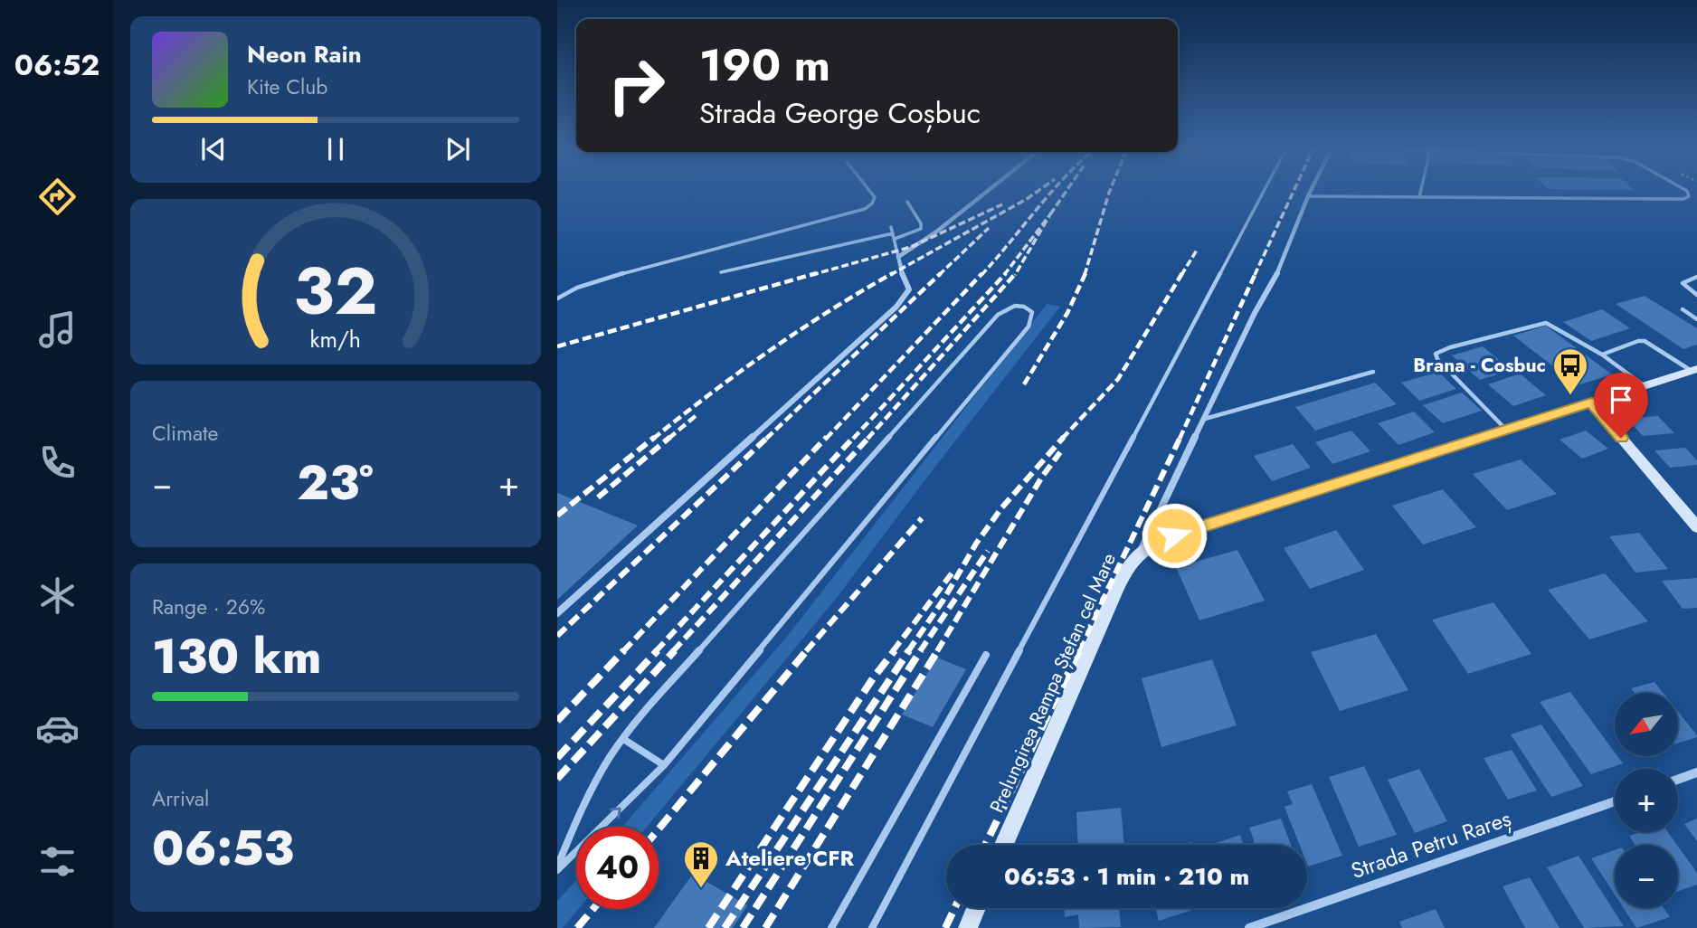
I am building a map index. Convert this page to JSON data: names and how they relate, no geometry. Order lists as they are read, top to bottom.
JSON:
{
  "streets": {
    "street": ["Prelungirea Rampa Ștefan cel Mare", "Strada Petru Rareș"]
  },
  "places": {
    "bus stop": ["Brana - Cosbuc"],
    "building": ["Ateliere CFR"]
  },
  "north": "bottom left",
  "page": {
    "tabs": "06:52",
    "turn": ["190 m", "Strada George Coșbuc"],
    "song": ["Neon Rain", "Kite Club"],
    "tile": [
      "Climate",
      ["Range · 26%", "130 km"],
      ["Arrival", "06:53"]
    ],
    "heat": ["−", "23°", "+"],
    "map_buttons": ["+", "−"],
    "limit": "40",
    "trip": "06:53 · 1 min · 210 m",
    "gauge": ["32", "km/h"]
  }
}
